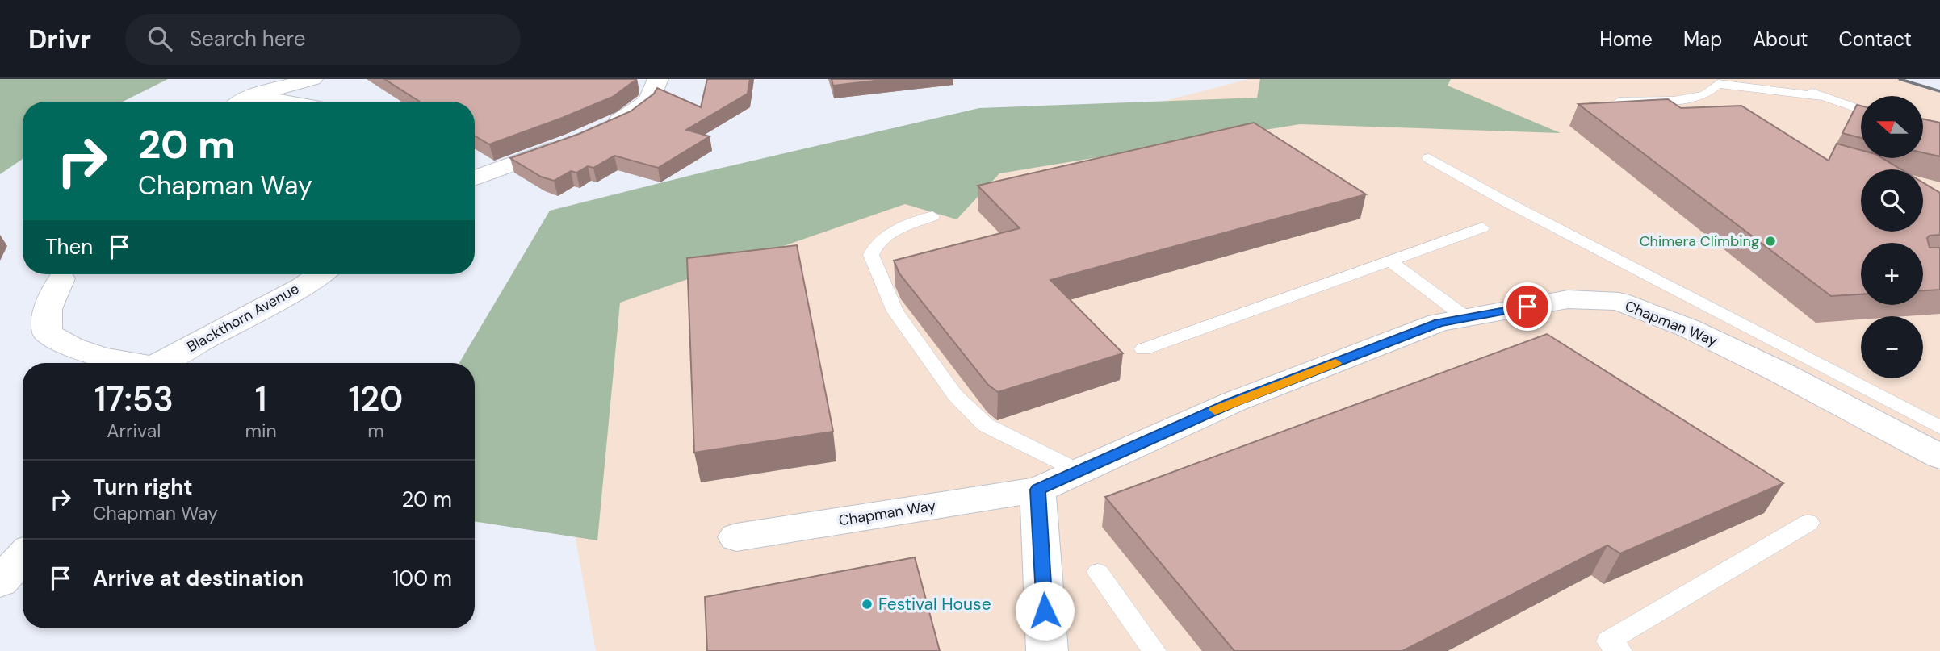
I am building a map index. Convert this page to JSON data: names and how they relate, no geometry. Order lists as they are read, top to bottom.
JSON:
{
  "streets": {
    "street": ["Blackthorn Avenue", "Chapman Way"]
  },
  "places": ["Chimera Climbing", "Festival House"],
  "north": "left",
  "page": {
    "header": "Drivr",
    "search": "Search here",
    "nav": [
      "Home",
      "Map",
      "About",
      "Contact"
    ],
    "map_buttons": ["+", "−"],
    "turn": ["20 m", "Chapman Way"],
    "then": "Then",
    "eta": [
      "17:53",
      "Arrival",
      "1",
      "min",
      "120",
      "m"
    ],
    "list": [
      {
        "name": "Turn right",
        "note": "Chapman Way",
        "value": "20 m"
      },
      {
        "name": "Arrive at destination",
        "value": "100 m"
      }
    ]
  }
}
